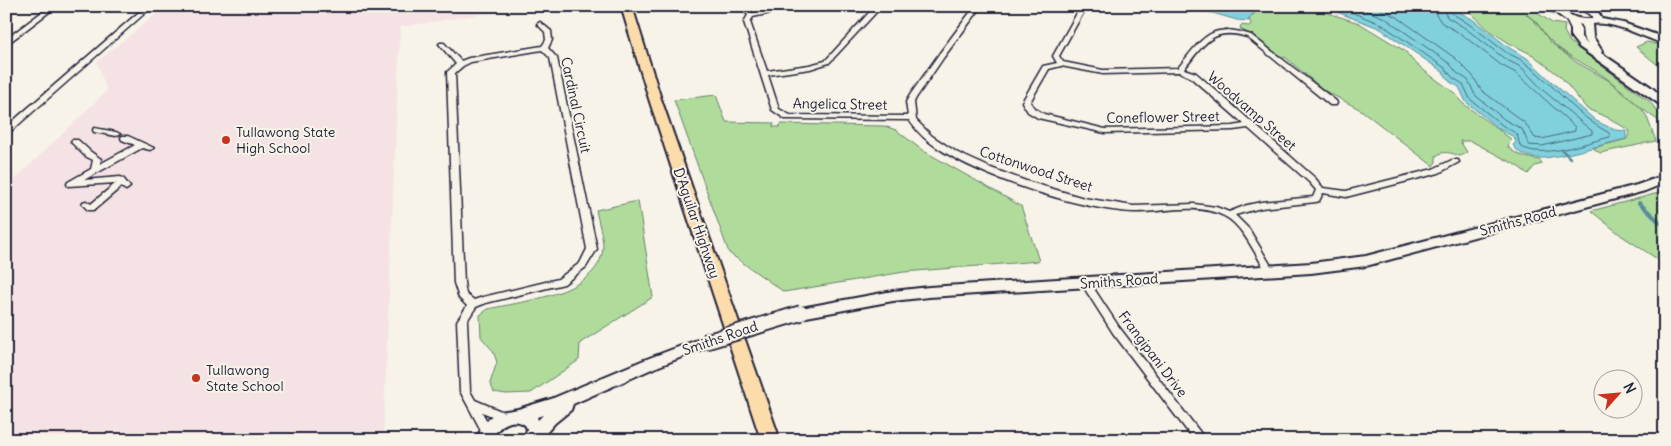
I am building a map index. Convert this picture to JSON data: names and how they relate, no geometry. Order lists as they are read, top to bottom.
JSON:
{
  "streets": {
    "highway": ["D'Aguilar Highway"],
    "main road": ["Smiths Road"],
    "street": [
      "Angelica Street",
      "Cardinal Circuit",
      "Woodvamp Street",
      "Coneflower Street",
      "Cottonwood Street",
      "Frangipani Drive"
    ]
  },
  "crossings": [
    ["Angelica Street", "Cottonwood Street"],
    ["Woodvamp Street", "Coneflower Street"],
    ["Cottonwood Street", "Smiths Road"],
    ["Smiths Road", "Frangipani Drive"]
  ],
  "places": ["Tullawong State High School", "Tullawong State School"],
  "north": "top right"
}
